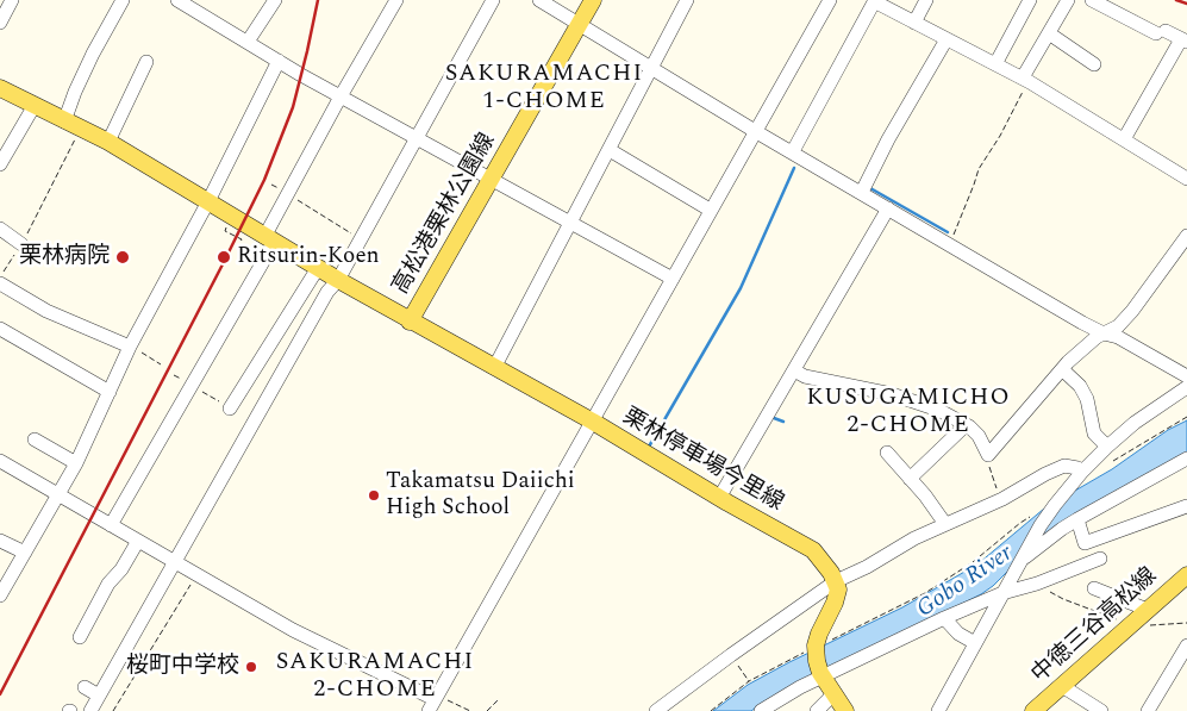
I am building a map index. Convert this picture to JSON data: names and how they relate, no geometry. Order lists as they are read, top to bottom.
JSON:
{
  "streets": {
    "main road": ["高松港栗林公園線", "栗林停車場今里線", "中徳三谷高松線"]
  },
  "crossings": [
    ["高松港栗林公園線", "栗林停車場今里線"]
  ],
  "districts": ["SAKURAMACHI 1-CHOME", "KUSUGAMICHO 2-CHOME", "SAKURAMACHI 2-CHOME"],
  "water": ["Gobo River"],
  "places": [
    "栗林病院",
    "Ritsurin-Koen",
    "Takamatsu Daiichi High School",
    "桜町中学校"
  ]
}
